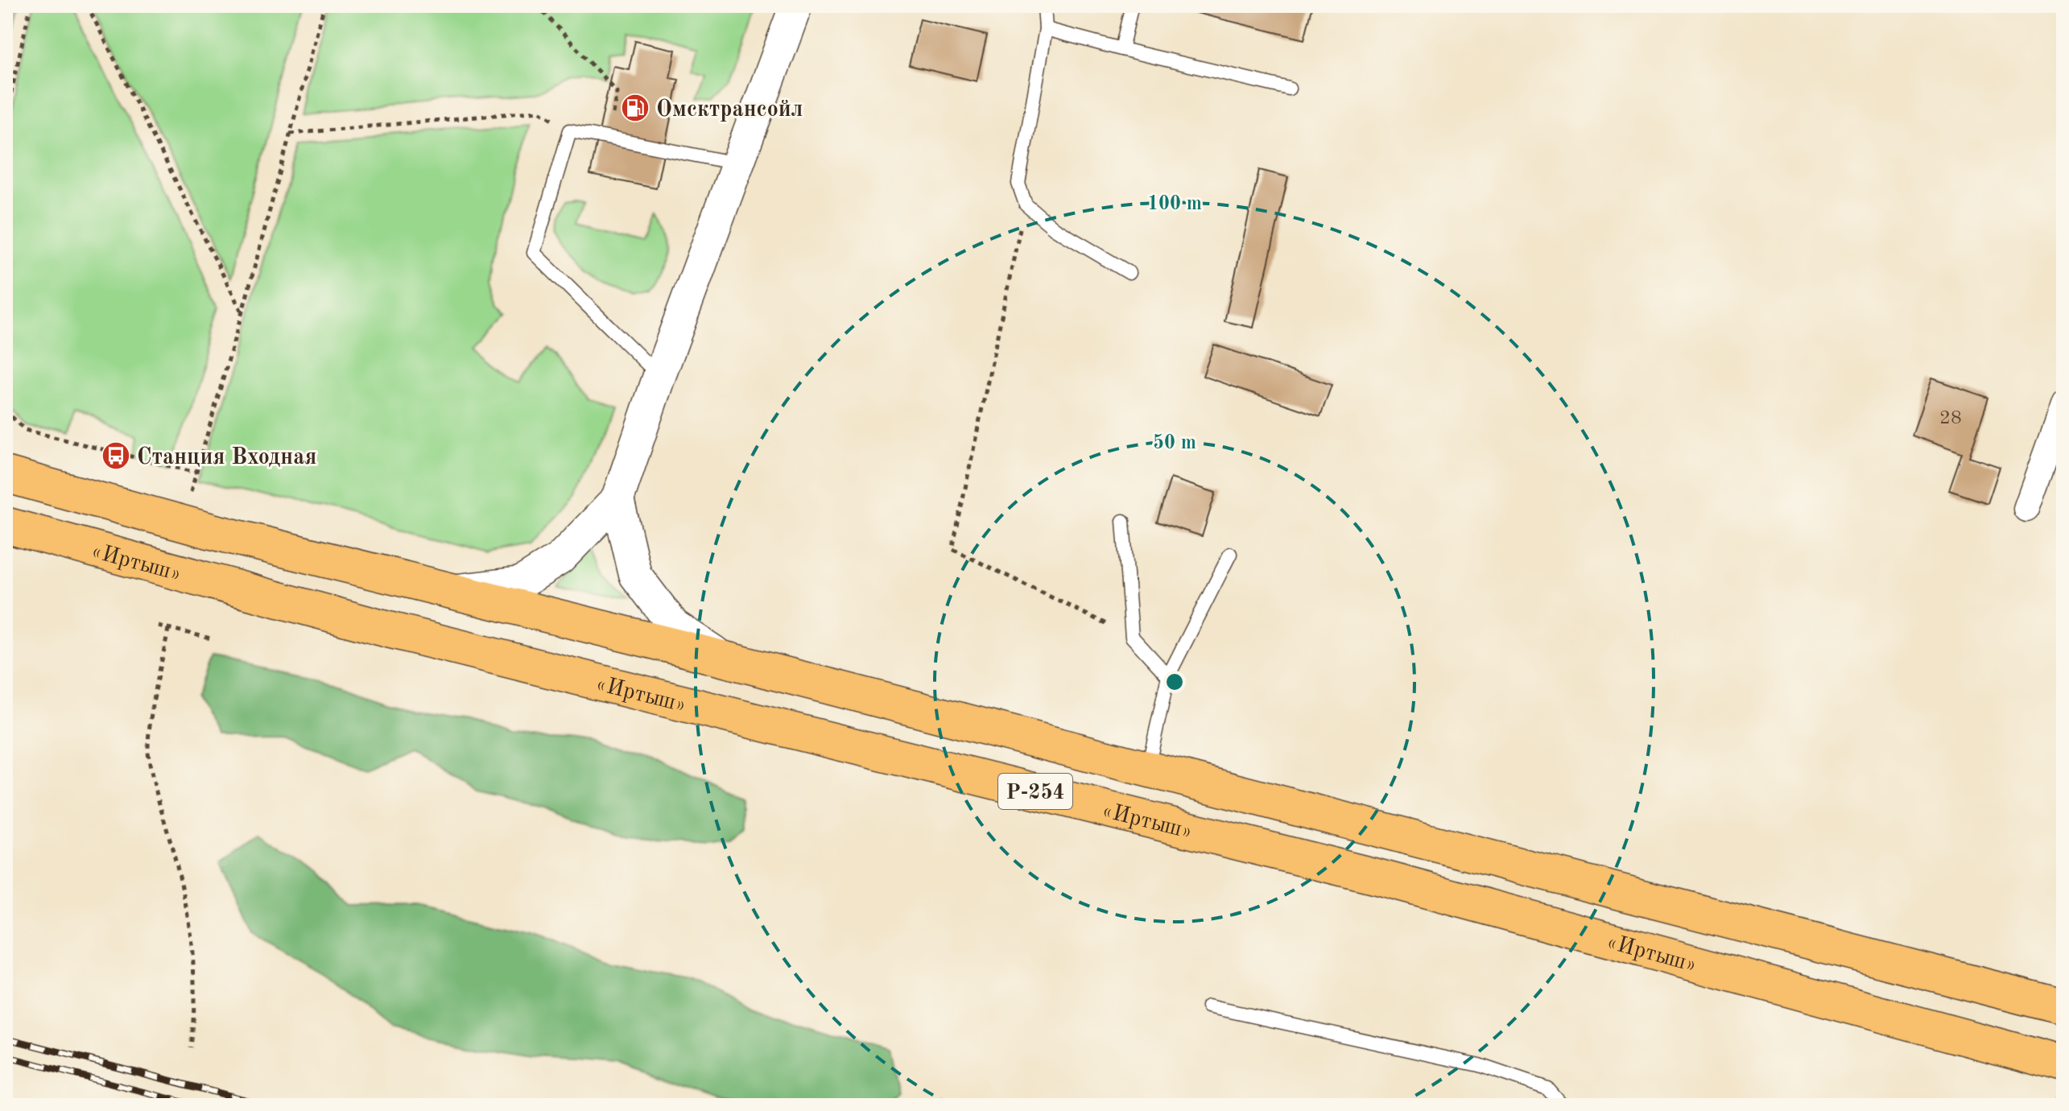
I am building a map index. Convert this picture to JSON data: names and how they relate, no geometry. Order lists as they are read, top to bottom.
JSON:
{
  "streets": {
    "main road": ["«Иртыш»", "Р-254"]
  },
  "places": {
    "fuel station": ["Омсктрансойл"],
    "bus stop": ["Станция Входная"]
  },
  "house_numbers": ["28"],
  "rings": ["100 m", "50 m"]
}
